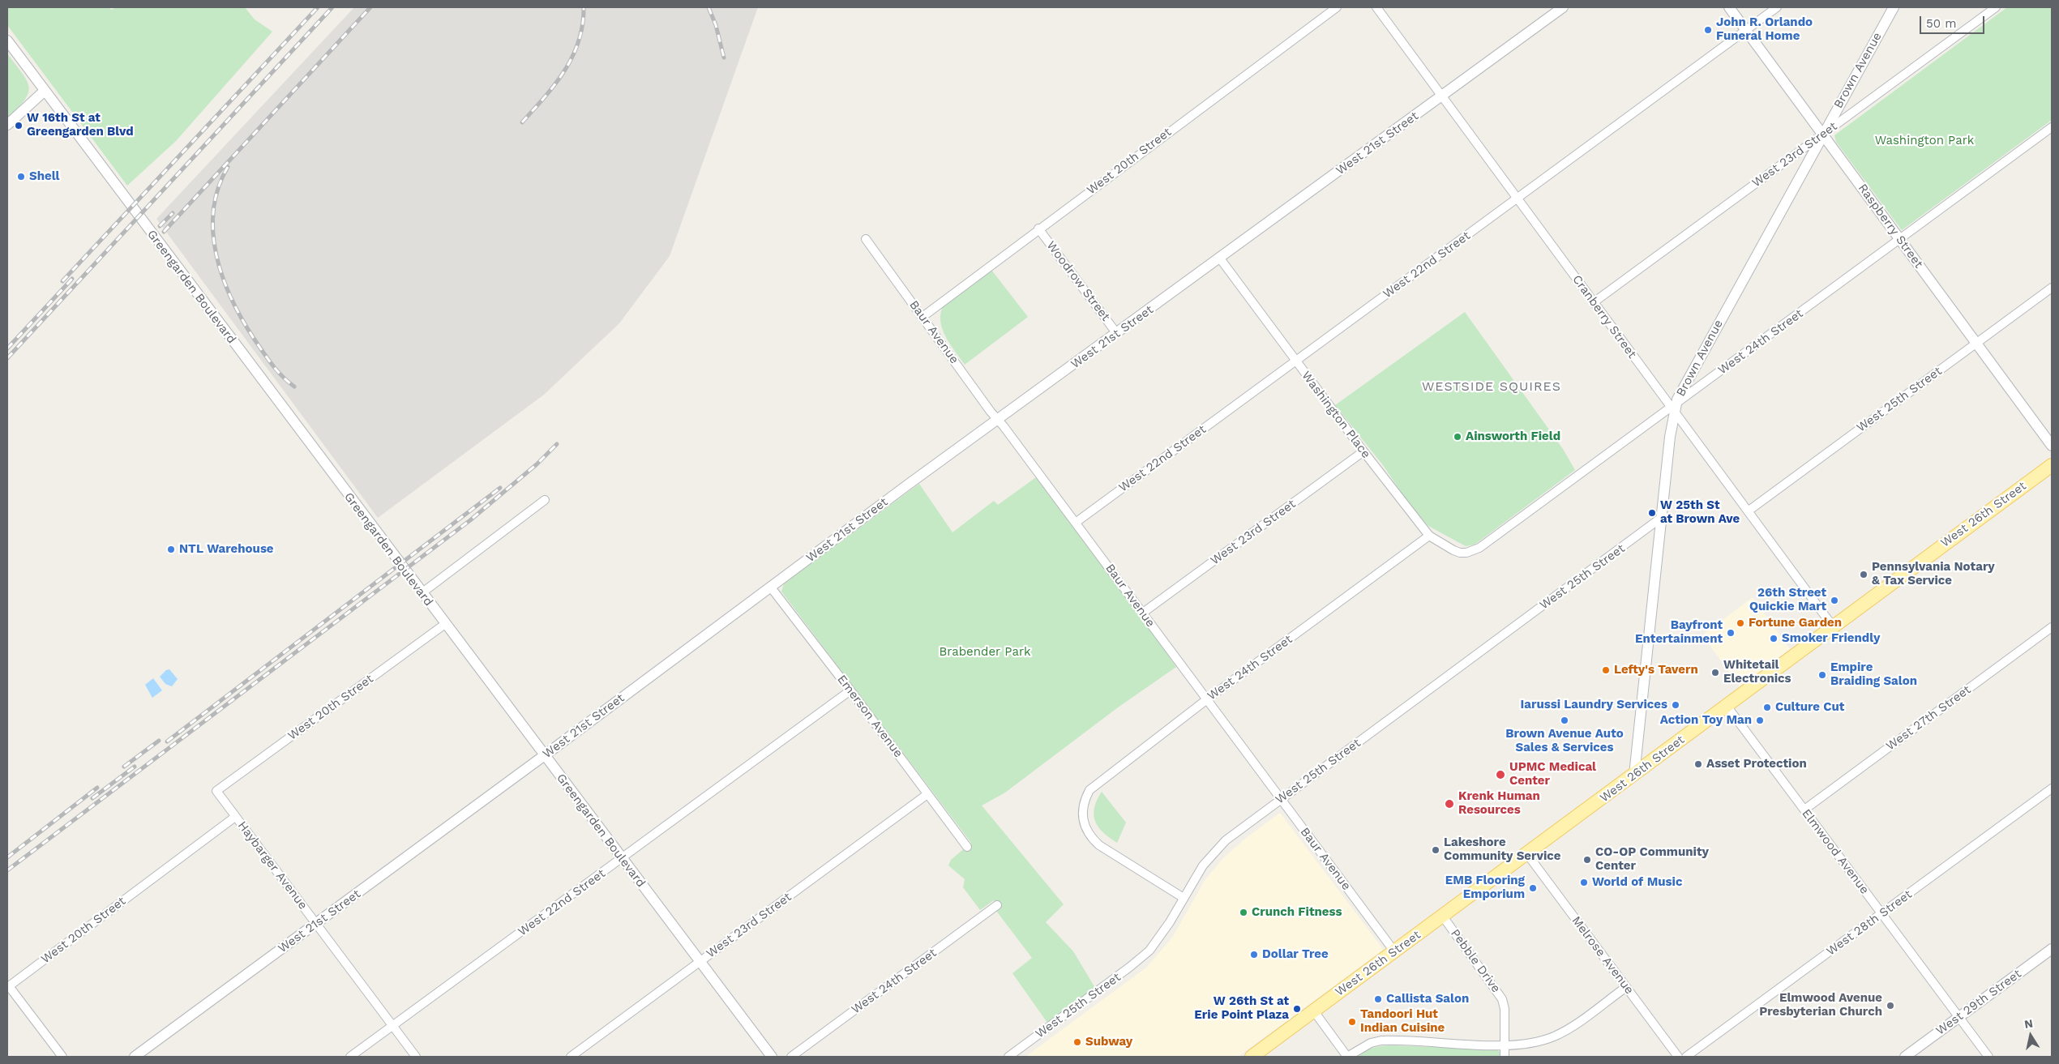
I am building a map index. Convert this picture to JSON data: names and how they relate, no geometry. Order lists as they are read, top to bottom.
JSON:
{
  "streets": {
    "main road": ["West 26th Street"],
    "street": [
      "Brown Avenue",
      "West 21st Street",
      "West 23rd Street",
      "West 20th Street",
      "Raspberry Street",
      "West 22nd Street",
      "Woodrow Street",
      "Greengarden Boulevard",
      "Cranberry Street",
      "Baur Avenue",
      "West 24th Street",
      "West 25th Street",
      "Washington Place",
      "Emerson Avenue",
      "West 27th Street",
      "Elmwood Avenue",
      "Haybarger Avenue",
      "West 28th Street",
      "Melrose Avenue",
      "Pebble Drive",
      "West 29th Street"
    ]
  },
  "crossings": [
    ["Brown Avenue", "West 23rd Street"],
    ["Brown Avenue", "Raspberry Street"],
    ["Brown Avenue", "Cranberry Street"],
    ["Brown Avenue", "West 24th Street"],
    ["Brown Avenue", "West 25th Street"],
    ["Brown Avenue", "West 26th Street"],
    ["West 21st Street", "Woodrow Street"],
    ["West 21st Street", "Greengarden Boulevard"],
    ["West 21st Street", "Cranberry Street"],
    ["West 21st Street", "Baur Avenue"],
    ["West 21st Street", "Washington Place"],
    ["West 21st Street", "Emerson Avenue"],
    ["West 21st Street", "Haybarger Avenue"],
    ["West 23rd Street", "Raspberry Street"],
    ["West 23rd Street", "Greengarden Boulevard"],
    ["West 23rd Street", "Cranberry Street"],
    ["West 23rd Street", "Baur Avenue"],
    ["West 23rd Street", "Washington Place"],
    ["West 23rd Street", "Emerson Avenue"],
    ["West 20th Street", "Woodrow Street"],
    ["West 20th Street", "Greengarden Boulevard"],
    ["West 20th Street", "Baur Avenue"],
    ["West 20th Street", "Haybarger Avenue"],
    ["Raspberry Street", "West 22nd Street"],
    ["Raspberry Street", "West 24th Street"],
    ["Raspberry Street", "West 25th Street"],
    ["West 22nd Street", "Greengarden Boulevard"],
    ["West 22nd Street", "Cranberry Street"],
    ["West 22nd Street", "Baur Avenue"],
    ["West 22nd Street", "Washington Place"],
    ["West 22nd Street", "Emerson Avenue"],
    ["West 22nd Street", "Haybarger Avenue"],
    ["Cranberry Street", "West 24th Street"],
    ["Cranberry Street", "West 25th Street"],
    ["Cranberry Street", "West 26th Street"],
    ["Baur Avenue", "West 24th Street"],
    ["Baur Avenue", "West 25th Street"],
    ["Baur Avenue", "West 26th Street"],
    ["West 24th Street", "West 25th Street"],
    ["West 24th Street", "Washington Place"],
    ["West 26th Street", "Elmwood Avenue"],
    ["West 26th Street", "Melrose Avenue"],
    ["West 26th Street", "Pebble Drive"],
    ["West 27th Street", "Elmwood Avenue"],
    ["Elmwood Avenue", "West 28th Street"],
    ["Elmwood Avenue", "West 29th Street"]
  ],
  "districts": ["WESTSIDE SQUIRES"],
  "parks": ["Washington Park", "Brabender Park"],
  "places": [
    "John R. Orlando Funeral Home",
    "W 16th St at Greengarden Blvd",
    "Shell",
    "Ainsworth Field",
    "W 25th St at Brown Ave",
    "NTL Warehouse",
    "Pennsylvania Notary & Tax Service",
    "26th Street Quickie Mart",
    "Fortune Garden",
    "Bayfront Entertainment",
    "Smoker Friendly",
    "Lefty's Tavern",
    "Whitetail Electronics",
    "Empire Braiding Salon",
    "Iarussi Laundry Services",
    "Culture Cut",
    "Brown Avenue Auto Sales & Services",
    "Action Toy Man",
    "Asset Protection",
    "UPMC Medical Center",
    "Krenk Human Resources",
    "Lakeshore Community Service",
    "CO-OP Community Center",
    "World of Music",
    "EMB Flooring Emporium",
    "Crunch Fitness",
    "Dollar Tree",
    "Callista Salon",
    "Elmwood Avenue Presbyterian Church",
    "W 26th St at Erie Point Plaza",
    "Tandoori Hut Indian Cuisine",
    "Subway"
  ],
  "scale_bar": "50 m",
  "north": "top"
}
